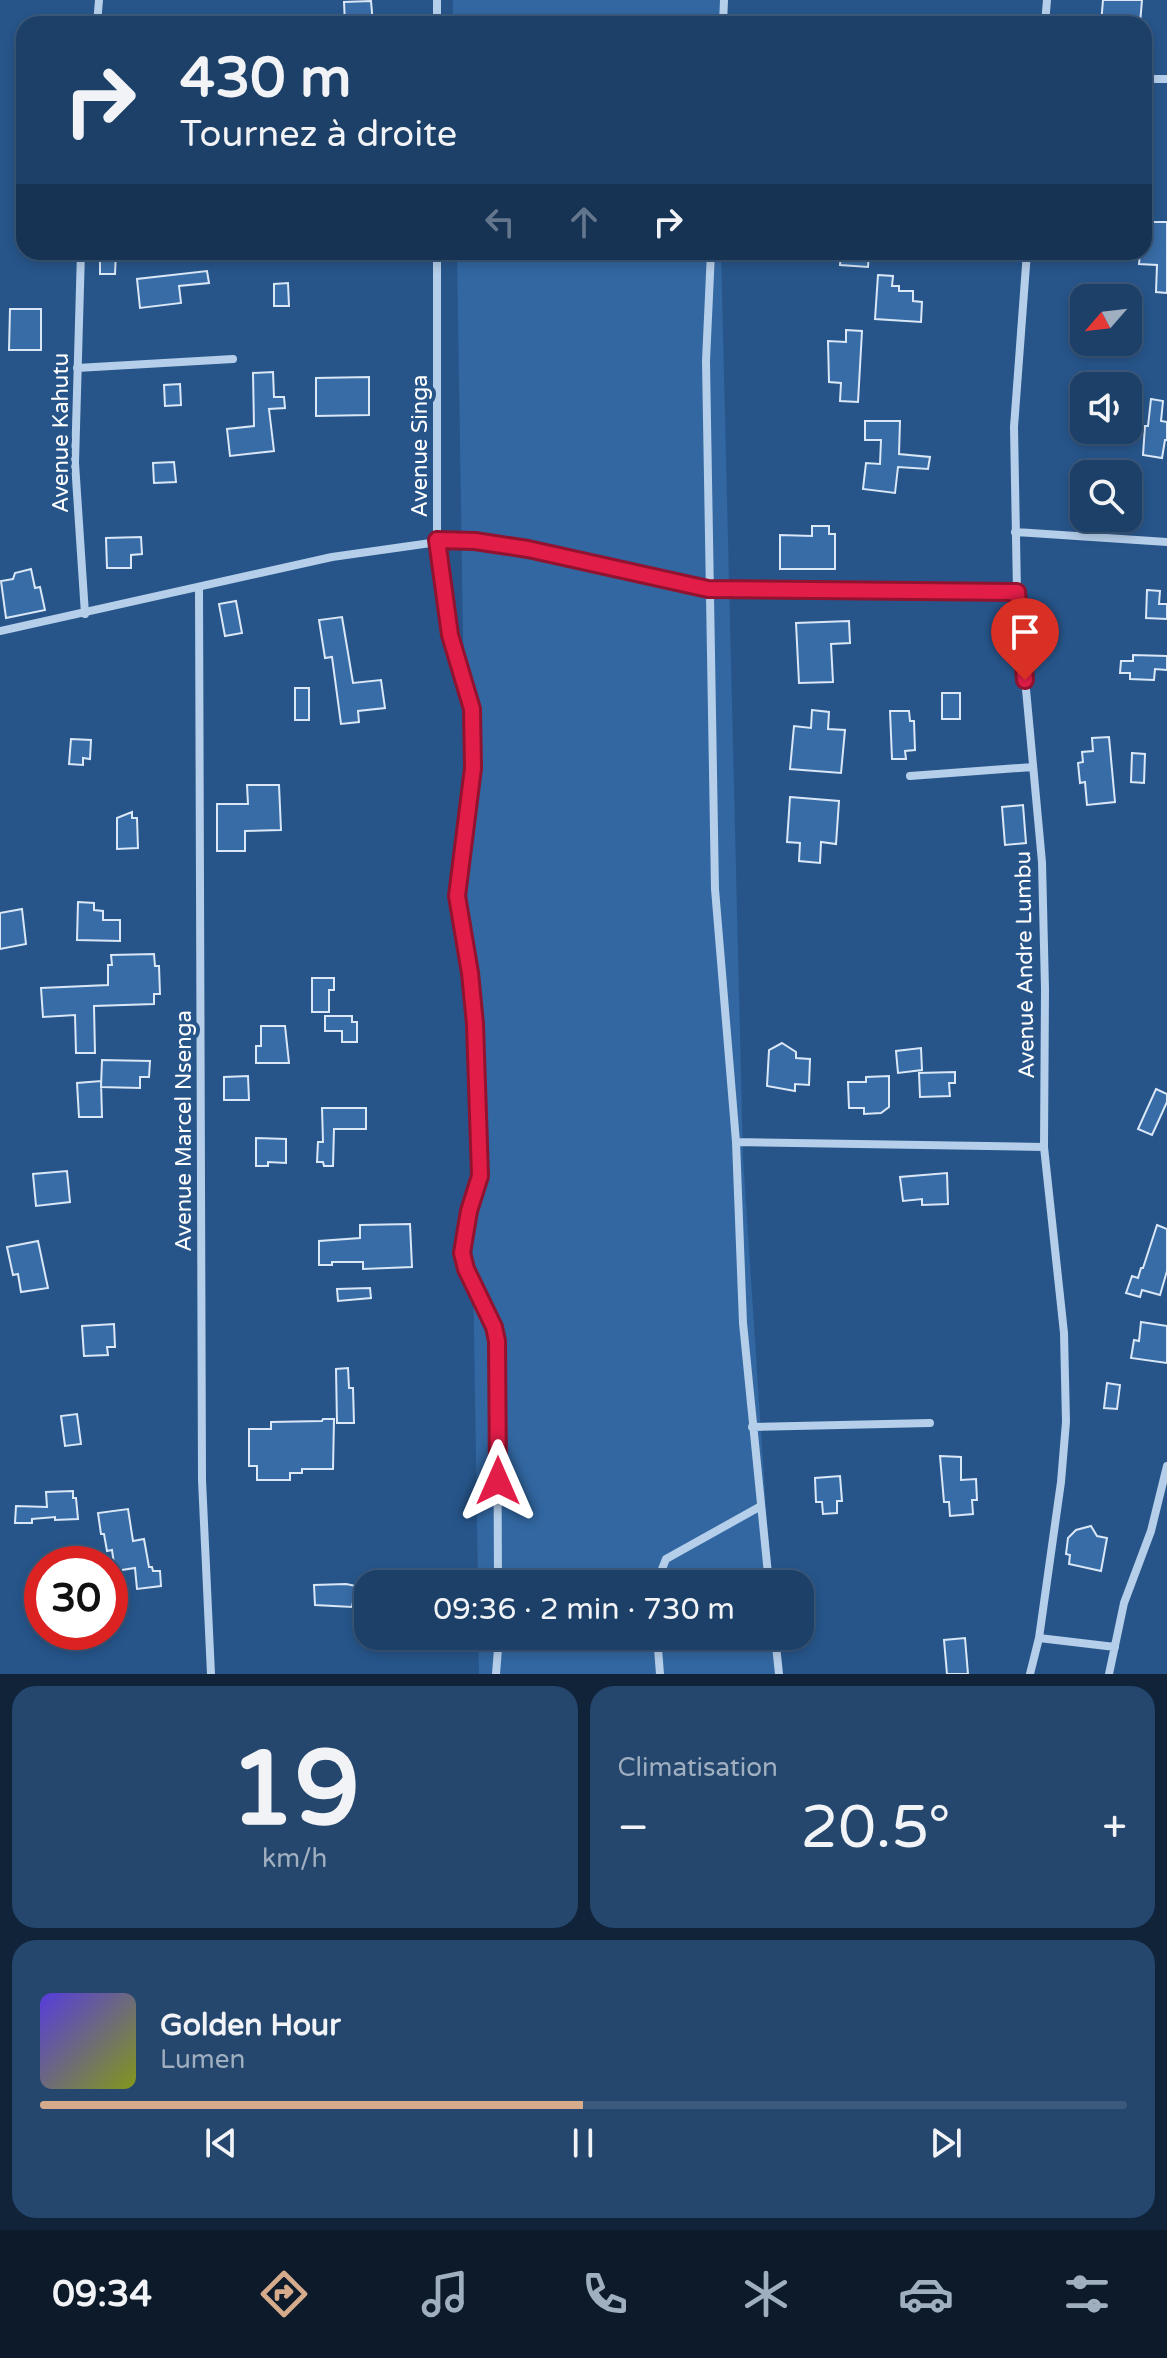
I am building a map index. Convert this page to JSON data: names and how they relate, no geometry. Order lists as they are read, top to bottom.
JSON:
{
  "streets": {
    "street": [
      "Avenue Kahutu",
      "Avenue Singa",
      "Avenue Andre Lumbu",
      "Avenue Marcel Nsenga"
    ]
  },
  "north": "bottom left",
  "page": {
    "turn": ["430 m", "Tournez à droite"],
    "limit": "30",
    "trip": "09:36 · 2 min · 730 m",
    "tile": [
      ["19", "km/h"],
      "Climatisation"
    ],
    "heat": ["−", "20.5°", "+"],
    "song": ["Golden Hour", "Lumen"],
    "tabs": "09:34"
  }
}
